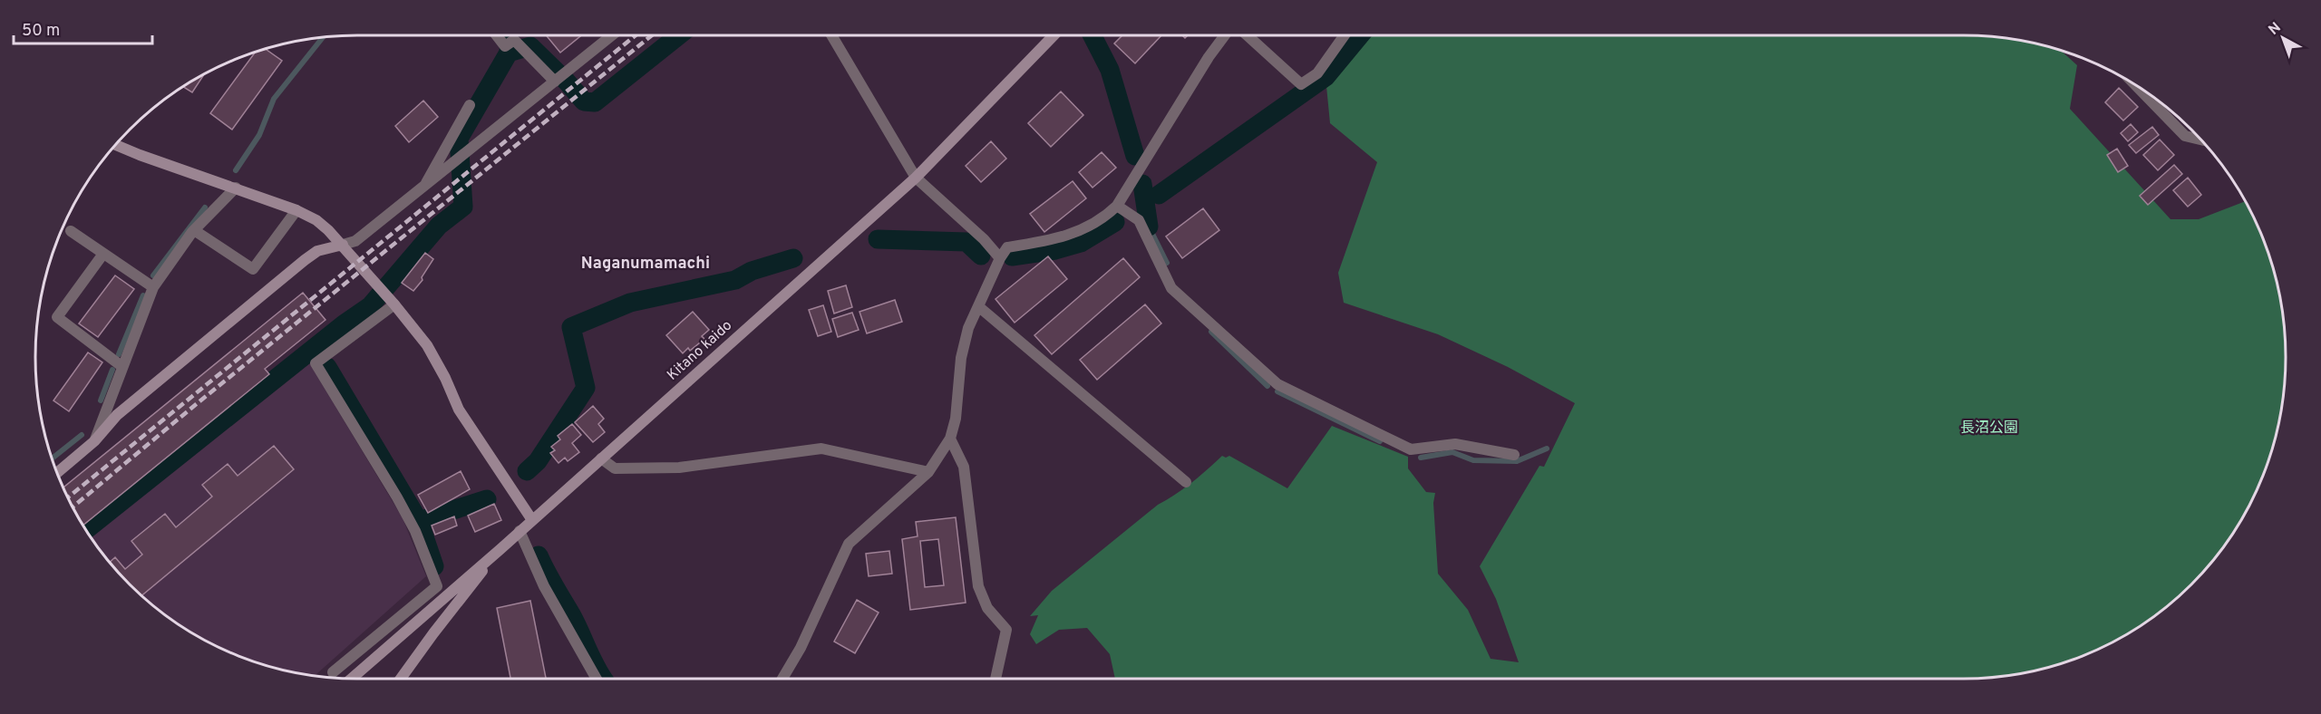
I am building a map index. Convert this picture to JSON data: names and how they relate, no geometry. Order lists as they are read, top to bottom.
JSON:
{
  "streets": {
    "street": ["Kitano kaido"]
  },
  "districts": ["Naganumamachi"],
  "parks": ["長沼公園"],
  "scale_bar": "50 m",
  "north": "top left"
}
